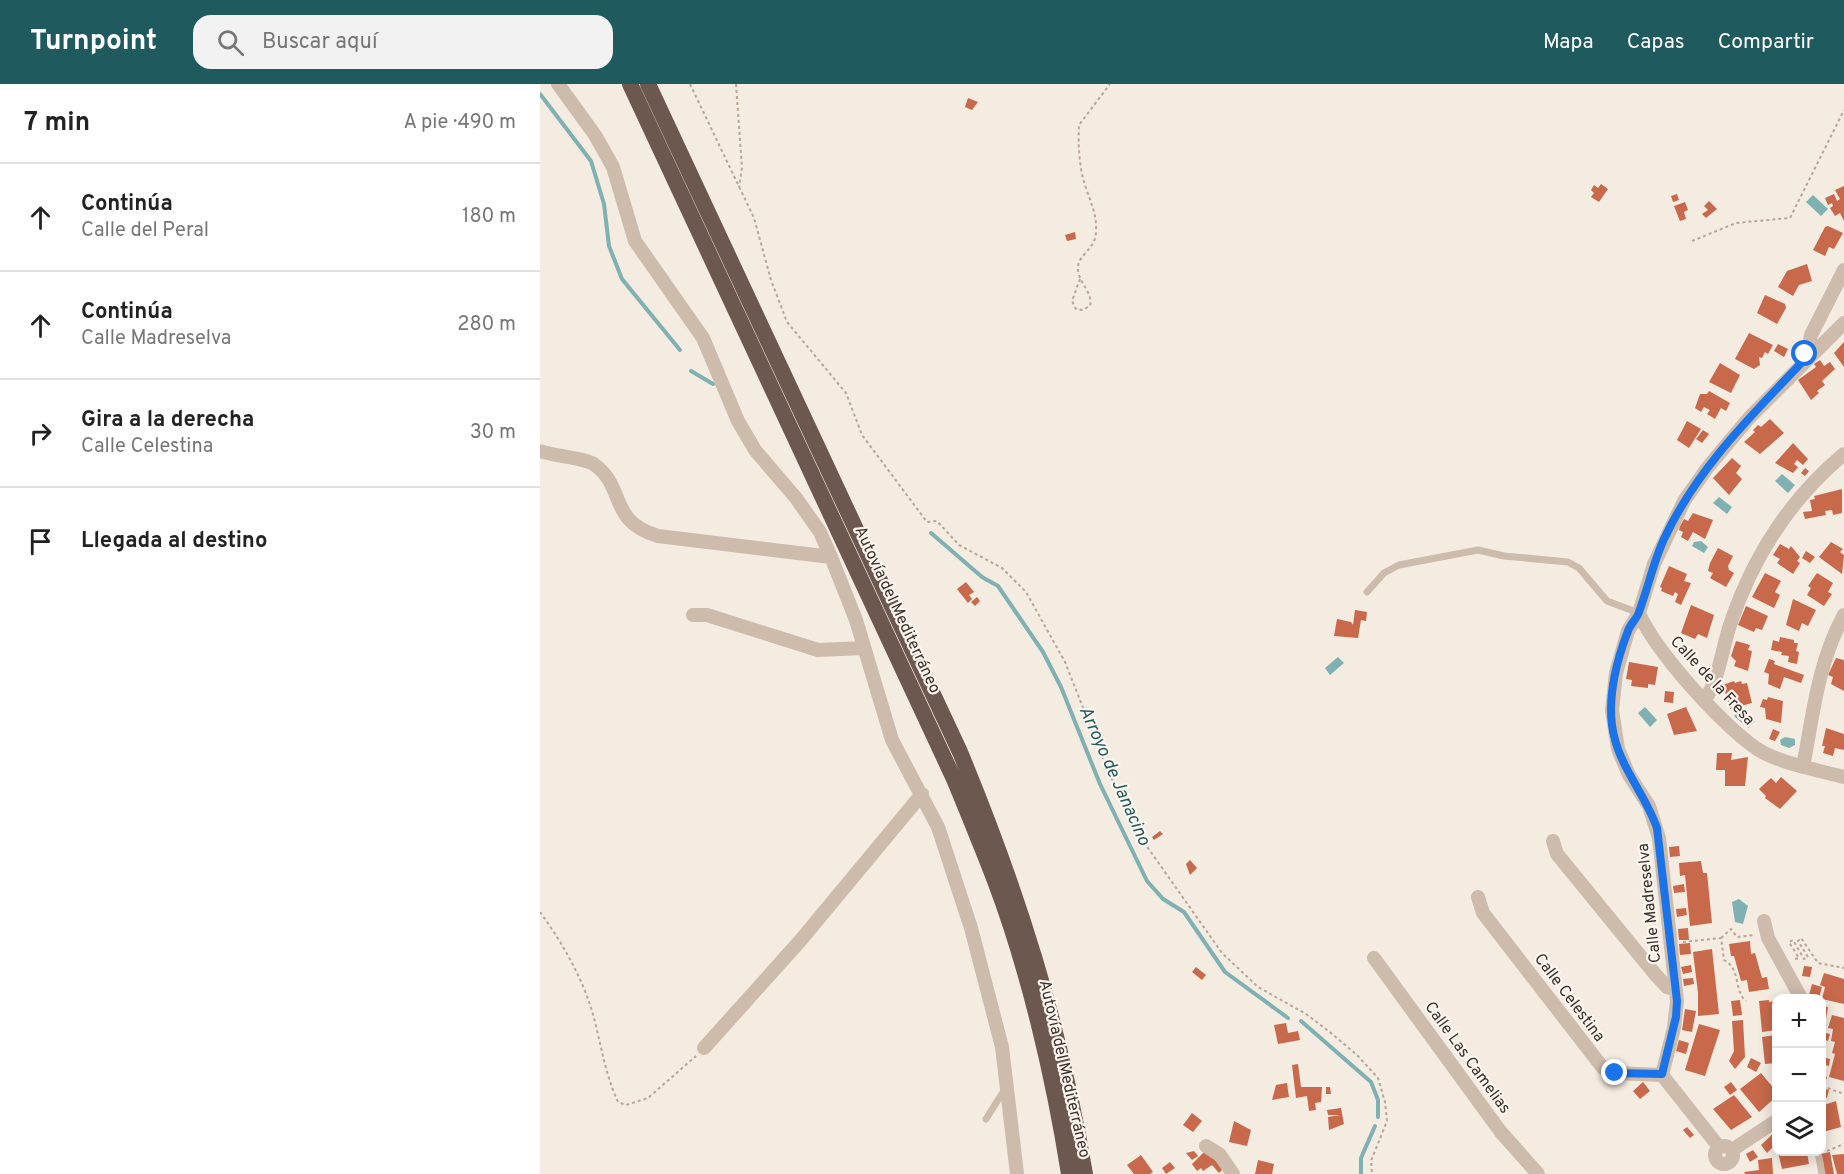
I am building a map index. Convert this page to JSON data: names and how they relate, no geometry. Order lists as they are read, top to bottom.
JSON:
{
  "streets": {
    "highway": ["Autovía del Mediterráneo"],
    "street": [
      "Calle de la Fresa",
      "Calle Madreselva",
      "Calle Celestina",
      "Calle Las Camelias"
    ]
  },
  "crossings": [
    ["Calle de la Fresa", "Calle Madreselva"],
    ["Calle Madreselva", "Calle Celestina"]
  ],
  "water": ["Arroyo de Janacino"],
  "page": {
    "header": "Turnpoint",
    "search": "Buscar aquí",
    "nav": ["Mapa", "Capas", "Compartir"],
    "heading": ["7 min", "A pie · 490 m"],
    "list": [
      ["Continúa", "Calle del Peral", "180 m"],
      ["Continúa", "Calle Madreselva", "280 m"],
      ["Gira a la derecha", "Calle Celestina", "30 m"],
      "Llegada al destino"
    ],
    "map_buttons": ["+", "−"]
  }
}
